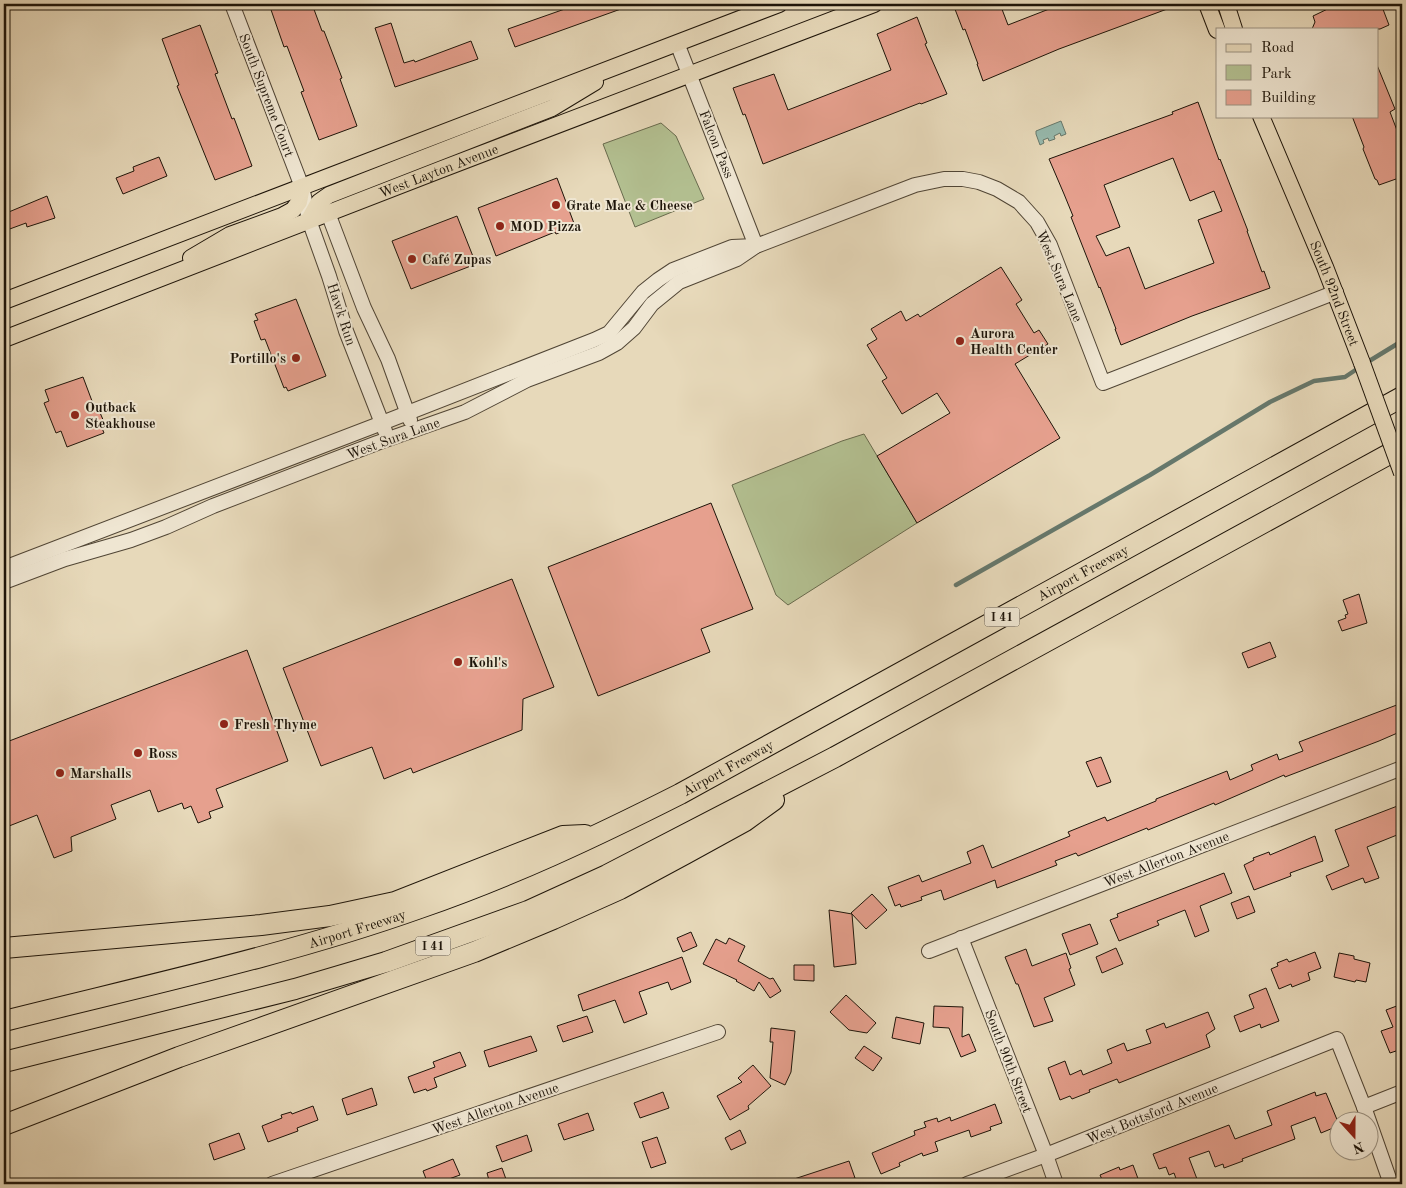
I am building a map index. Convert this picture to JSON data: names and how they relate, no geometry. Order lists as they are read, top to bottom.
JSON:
{
  "streets": {
    "highway": ["Airport Freeway", "I 41"],
    "main road": ["West Layton Avenue", "South 92nd Street"],
    "street": [
      "South Supreme Court",
      "Falcon Pass",
      "West Sura Lane",
      "Hawk Run",
      "West Allerton Avenue",
      "South 90th Street",
      "West Bottsford Avenue"
    ]
  },
  "crossings": [
    ["South Supreme Court", "Hawk Run"],
    ["Falcon Pass", "West Layton Avenue"],
    ["Falcon Pass", "West Sura Lane"],
    ["West Layton Avenue", "Hawk Run"],
    ["West Sura Lane", "South 92nd Street"],
    ["West Sura Lane", "Hawk Run"],
    ["West Allerton Avenue", "South 90th Street"],
    ["South 90th Street", "West Bottsford Avenue"]
  ],
  "places": [
    "Grate Mac & Cheese",
    "MOD Pizza",
    "Café Zupas",
    "Aurora Health Center",
    "Portillo's",
    "Outback Steakhouse",
    "Kohl's",
    "Fresh Thyme",
    "Ross",
    "Marshalls"
  ],
  "legend": ["Road", "Park", "Building"],
  "north": "bottom"
}
